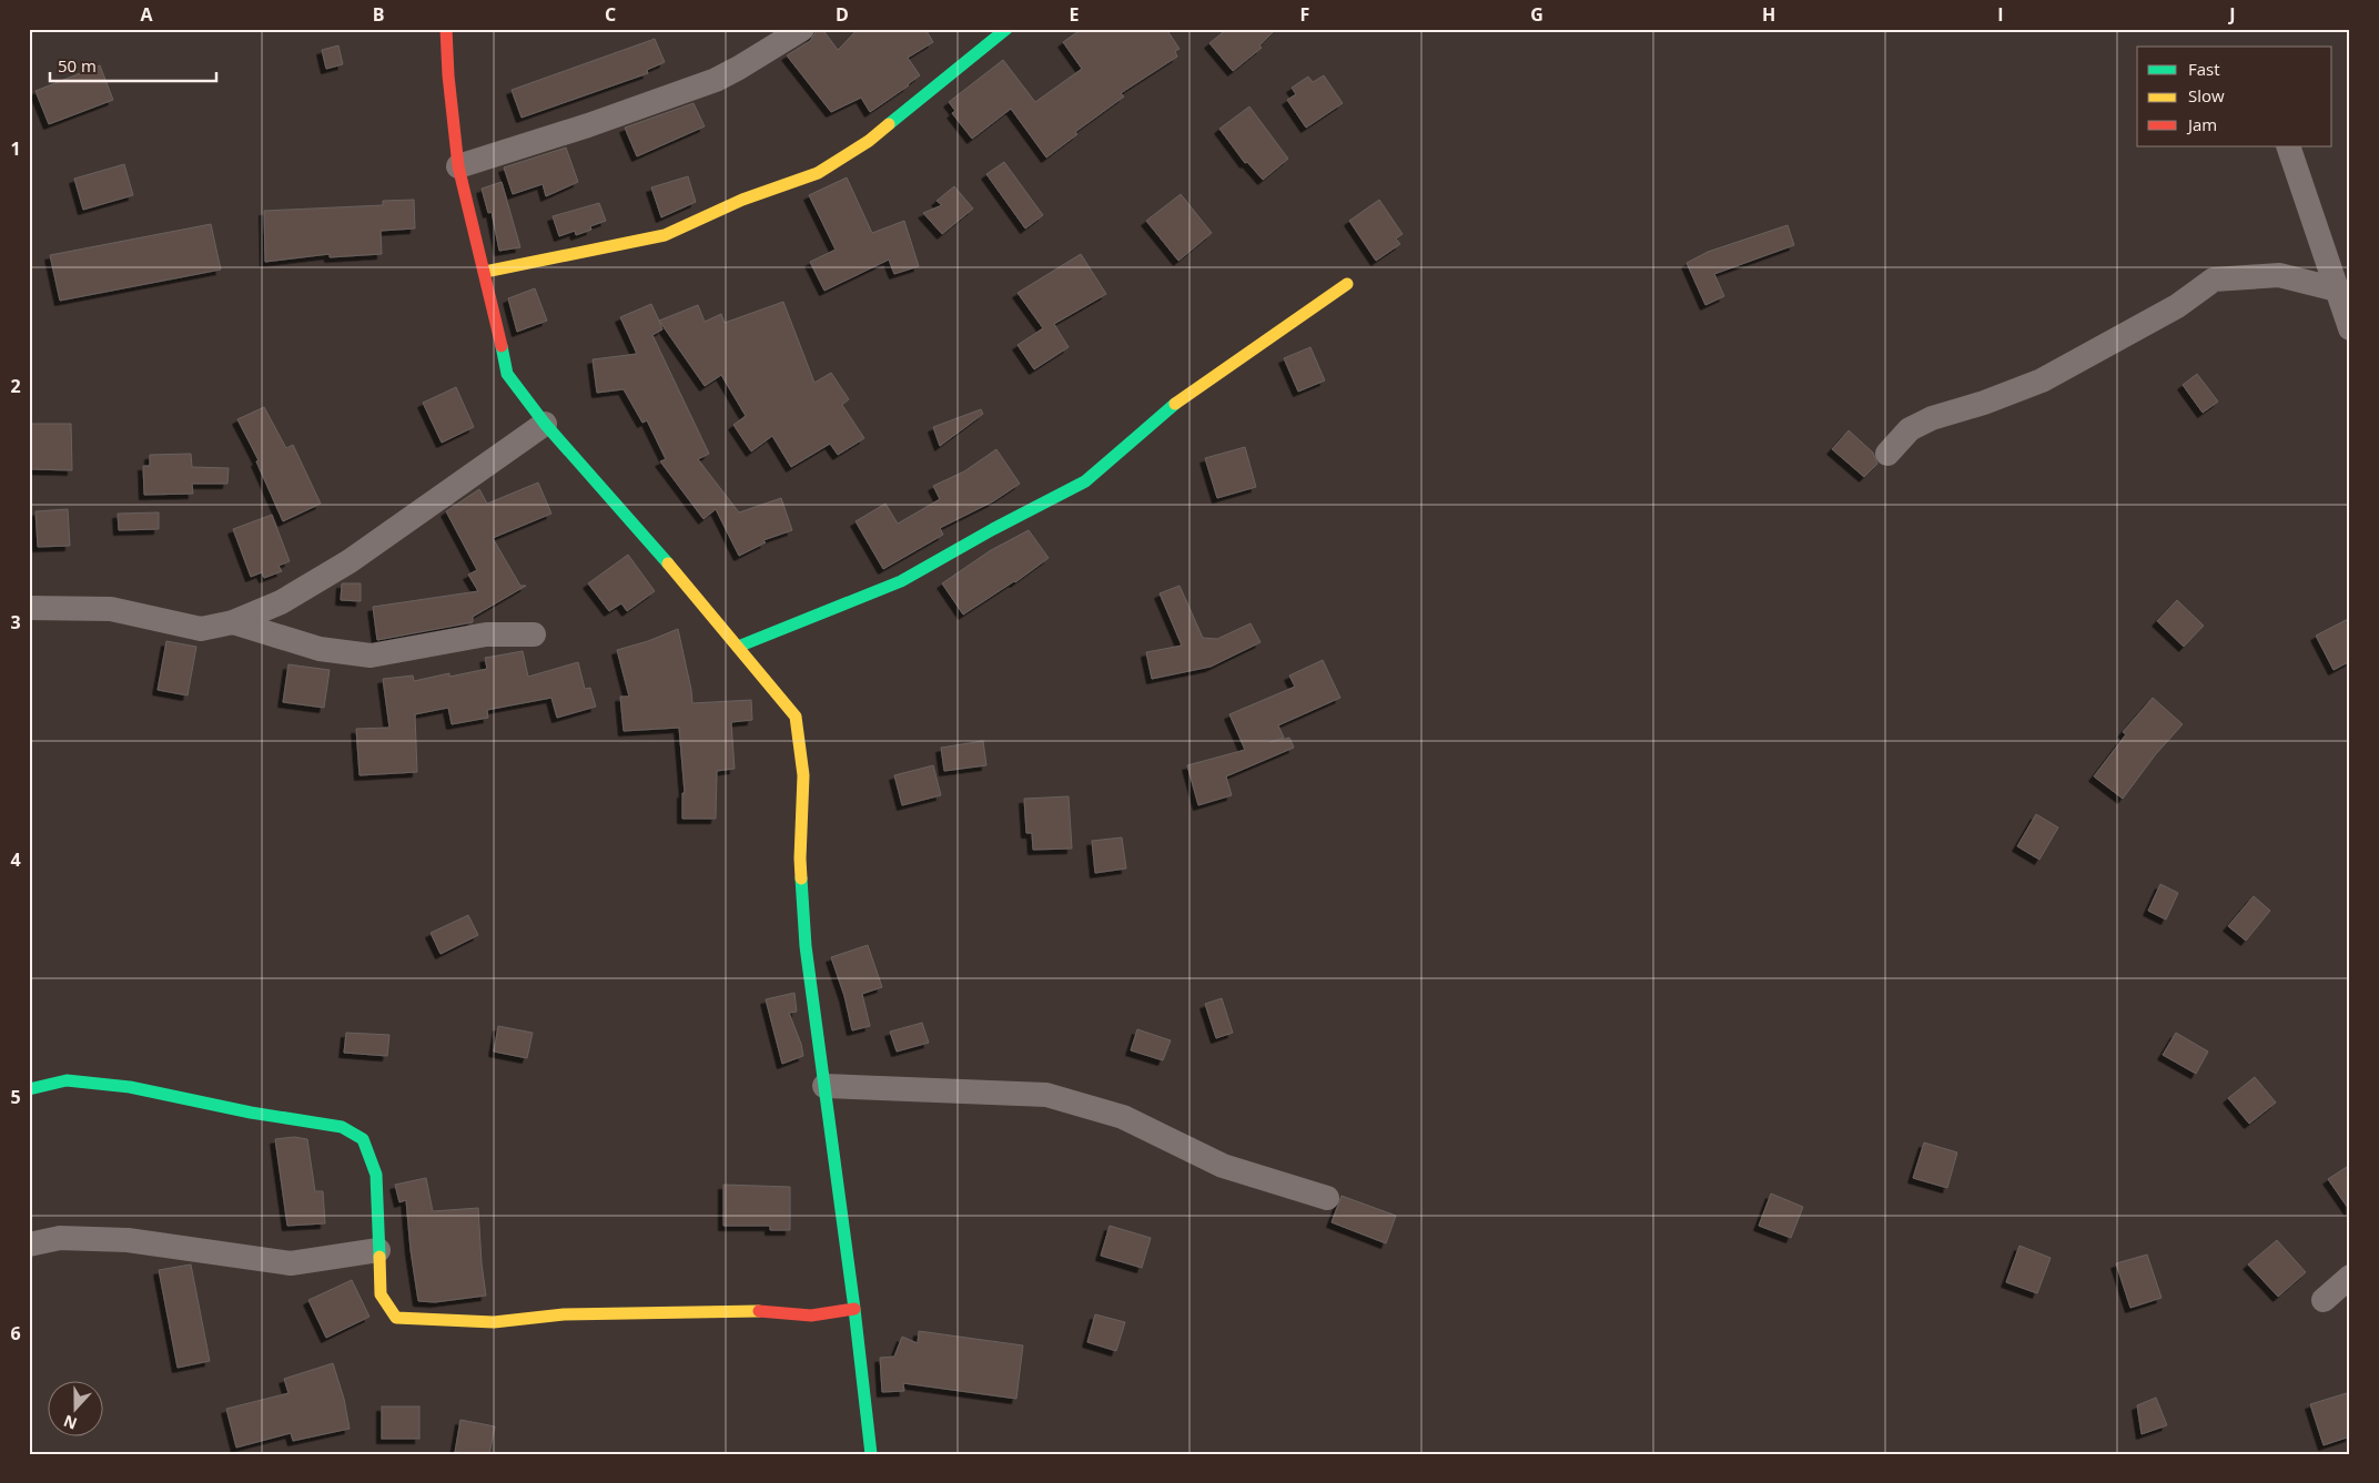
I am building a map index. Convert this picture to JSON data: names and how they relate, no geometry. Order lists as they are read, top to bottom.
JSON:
{
  "legend": ["Fast", "Slow", "Jam"],
  "scale_bar": "50 m",
  "north": "bottom",
  "grid": {
    "columns": [
      "A",
      "B",
      "C",
      "D",
      "E",
      "F",
      "G",
      "H",
      "I",
      "J"
    ],
    "rows": [
      "1",
      "2",
      "3",
      "4",
      "5",
      "6"
    ]
  }
}
